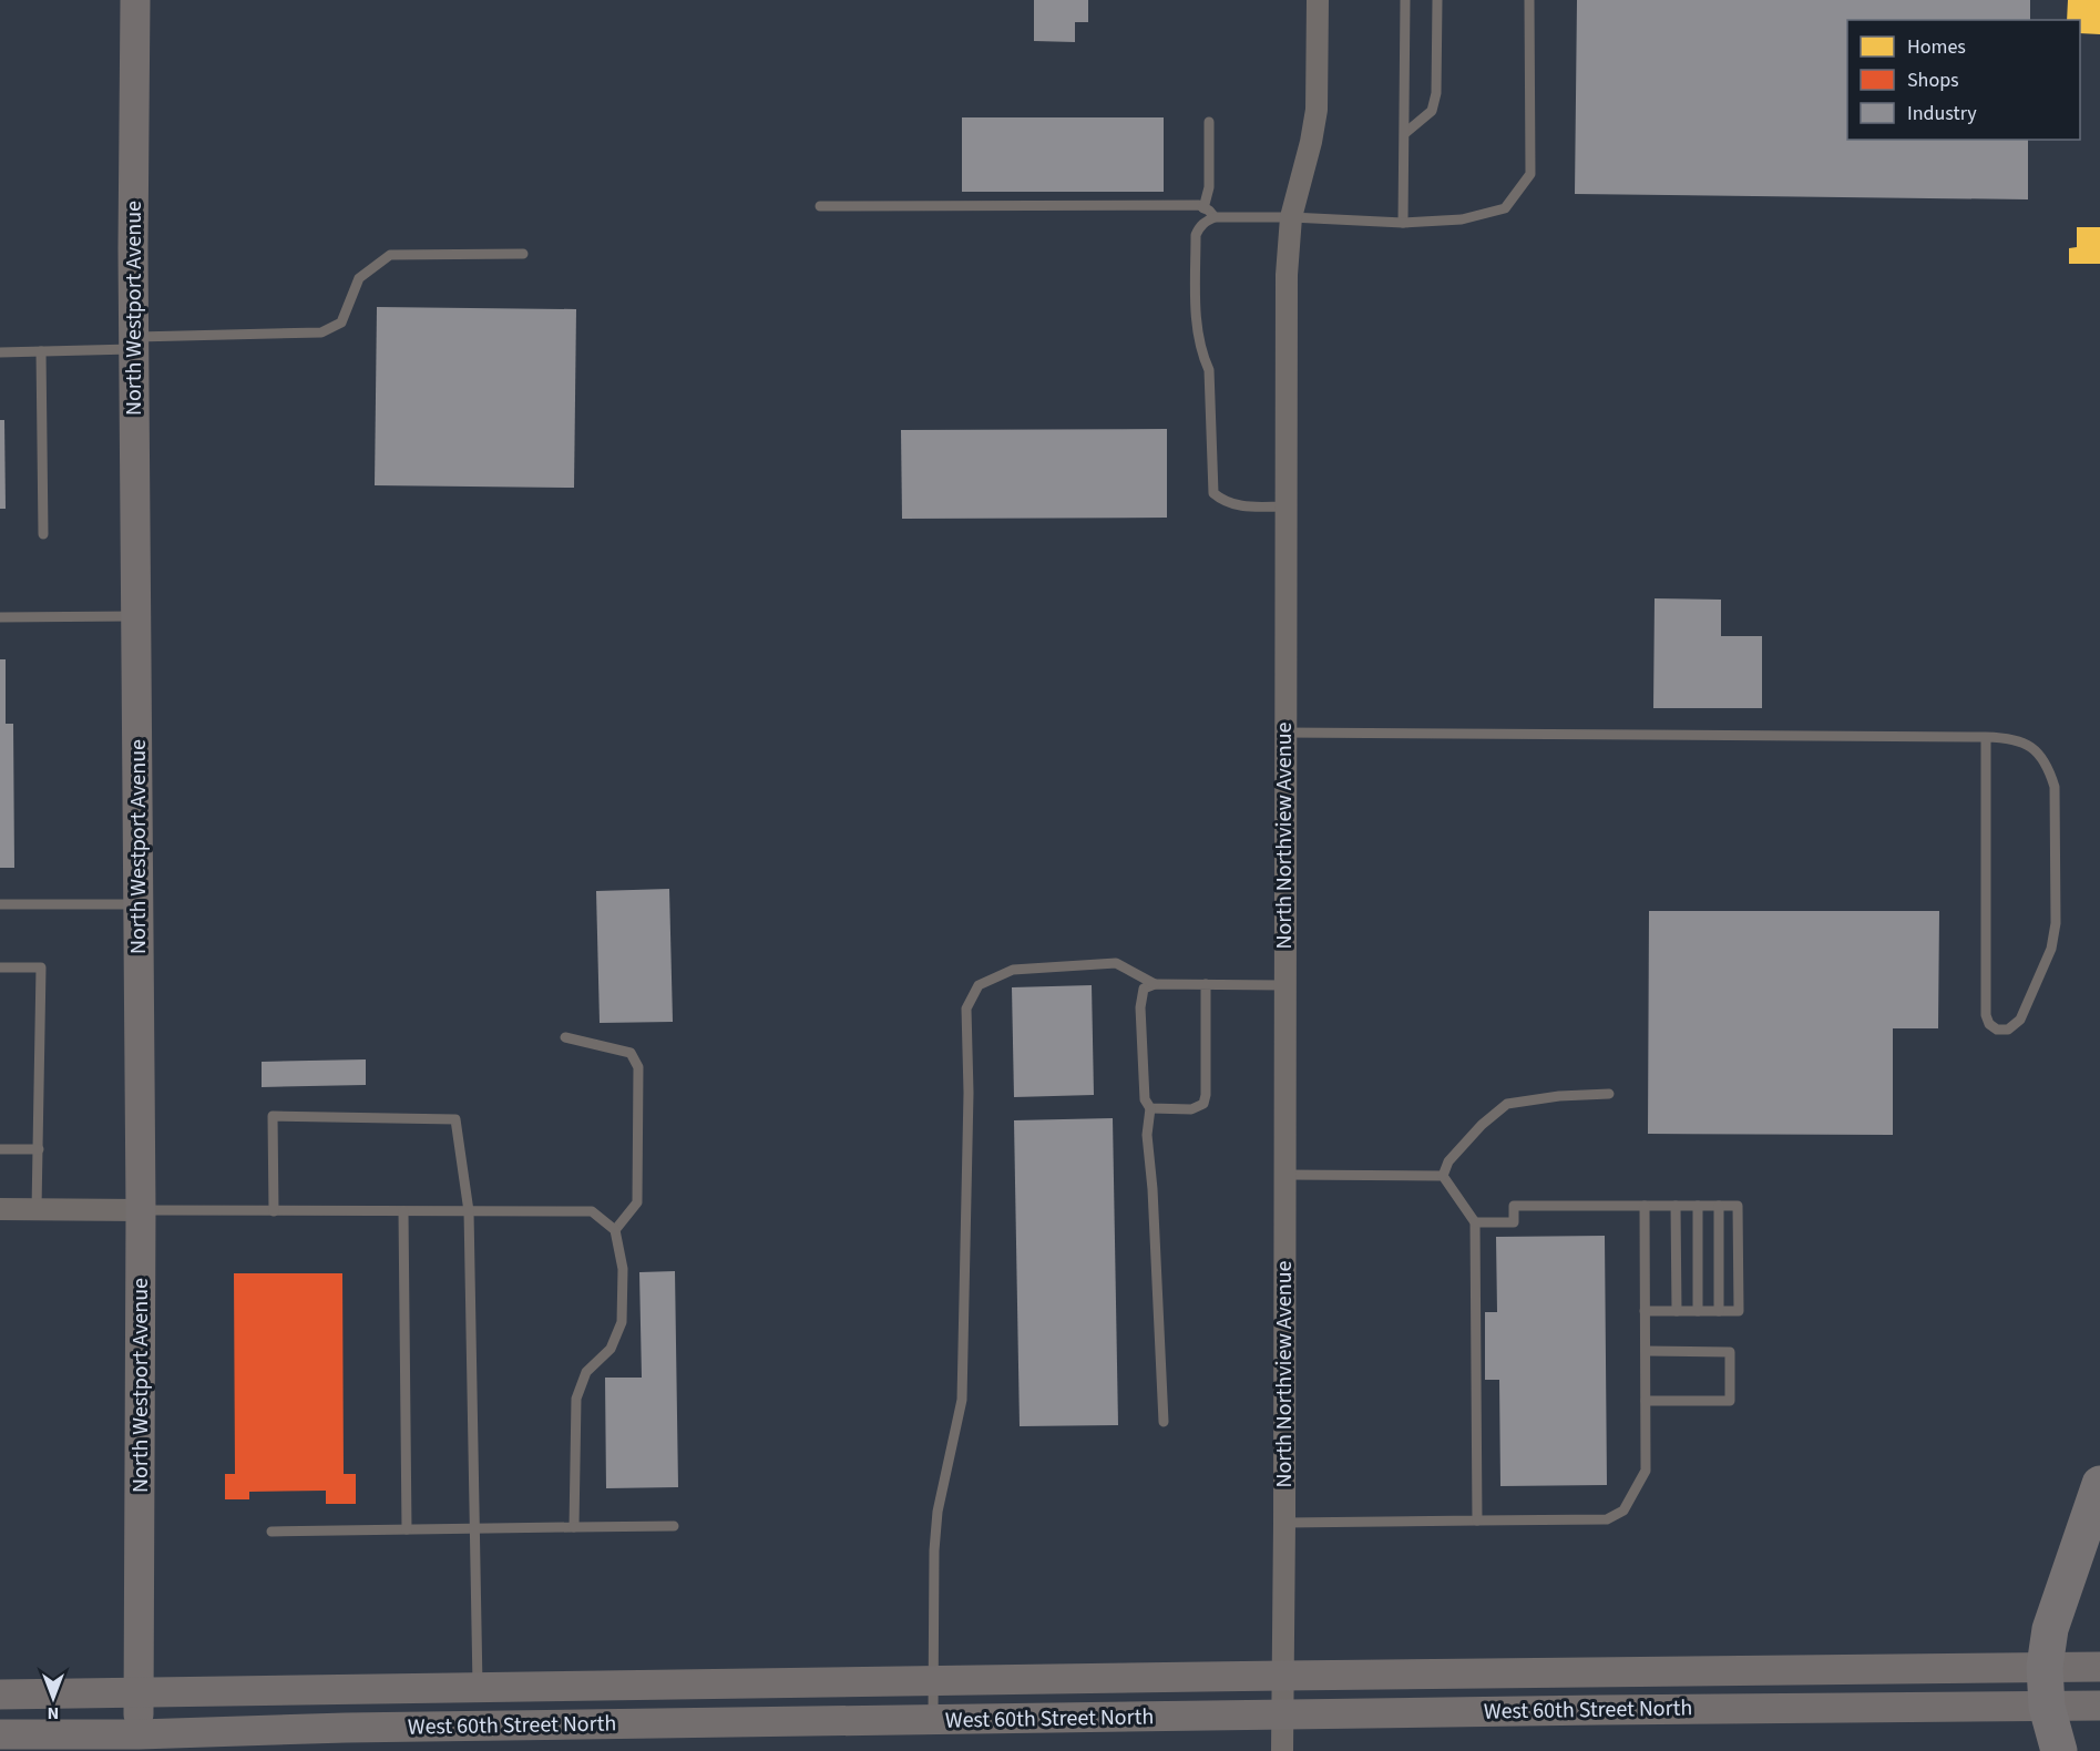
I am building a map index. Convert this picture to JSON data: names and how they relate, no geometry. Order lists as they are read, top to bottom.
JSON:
{
  "streets": {
    "main road": ["North Westport Avenue", "West 60th Street North"],
    "street": ["North Northview Avenue"]
  },
  "crossings": [
    ["North Westport Avenue", "West 60th Street North"],
    ["North Northview Avenue", "West 60th Street North"]
  ],
  "legend": ["Homes", "Shops", "Industry"],
  "north": "bottom"
}
